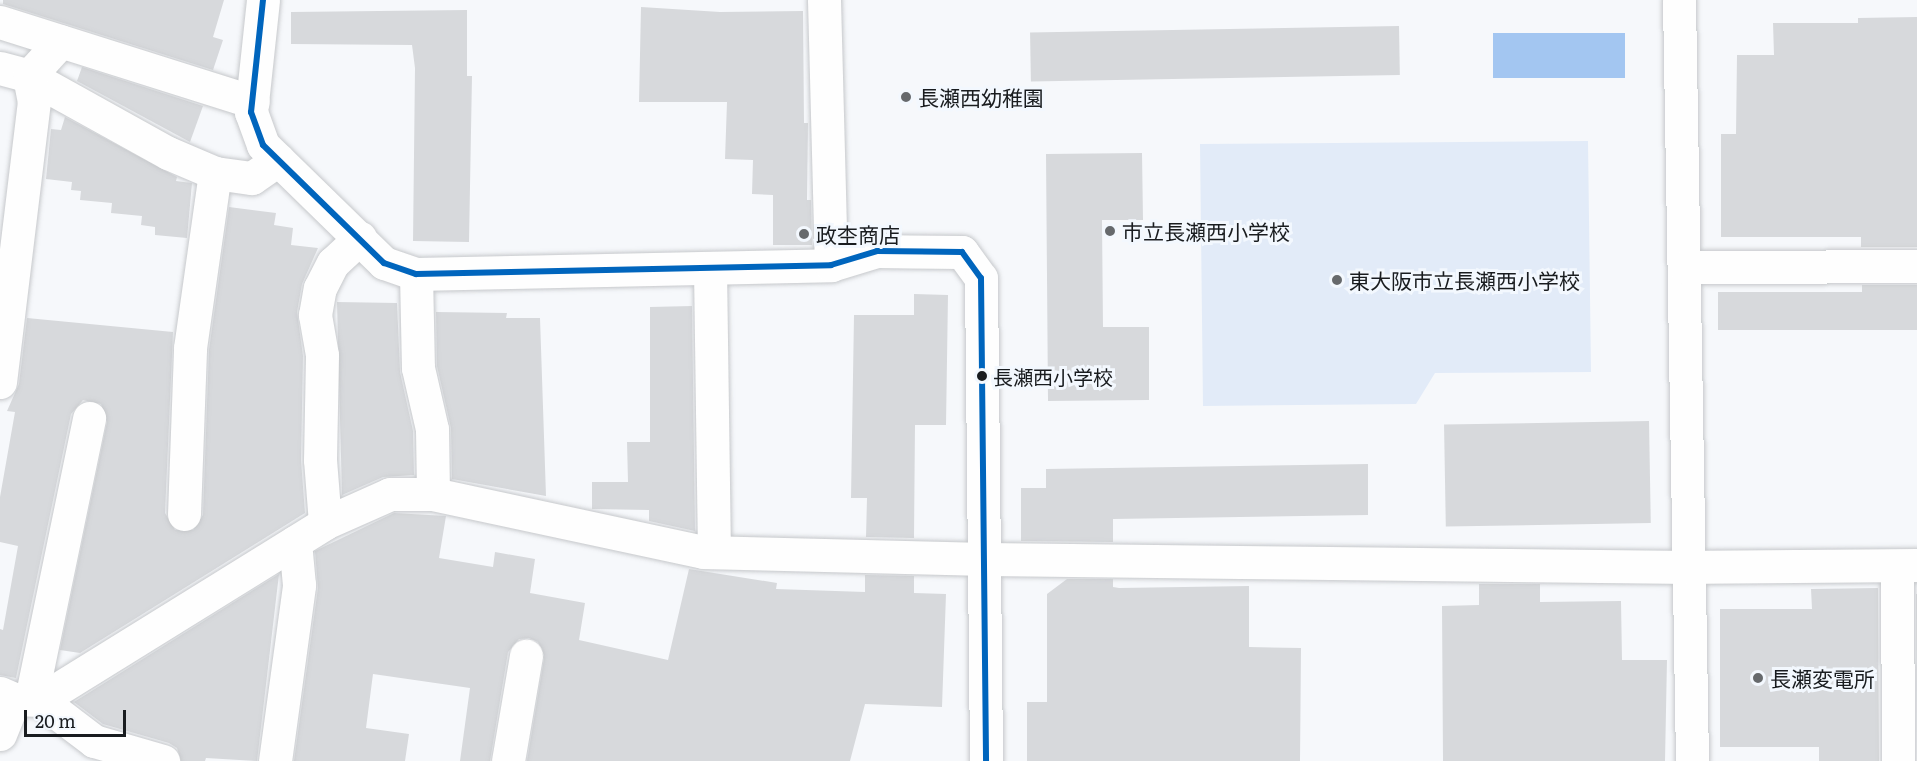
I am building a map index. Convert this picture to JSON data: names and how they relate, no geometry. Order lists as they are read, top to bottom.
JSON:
{
  "places": [
    "長瀬西幼稚園",
    "市立長瀬西小学校",
    "政杢商店",
    "東大阪市立長瀬西小学校",
    "長瀬西小学校",
    "長瀬変電所"
  ],
  "scale_bar": "20 m"
}
